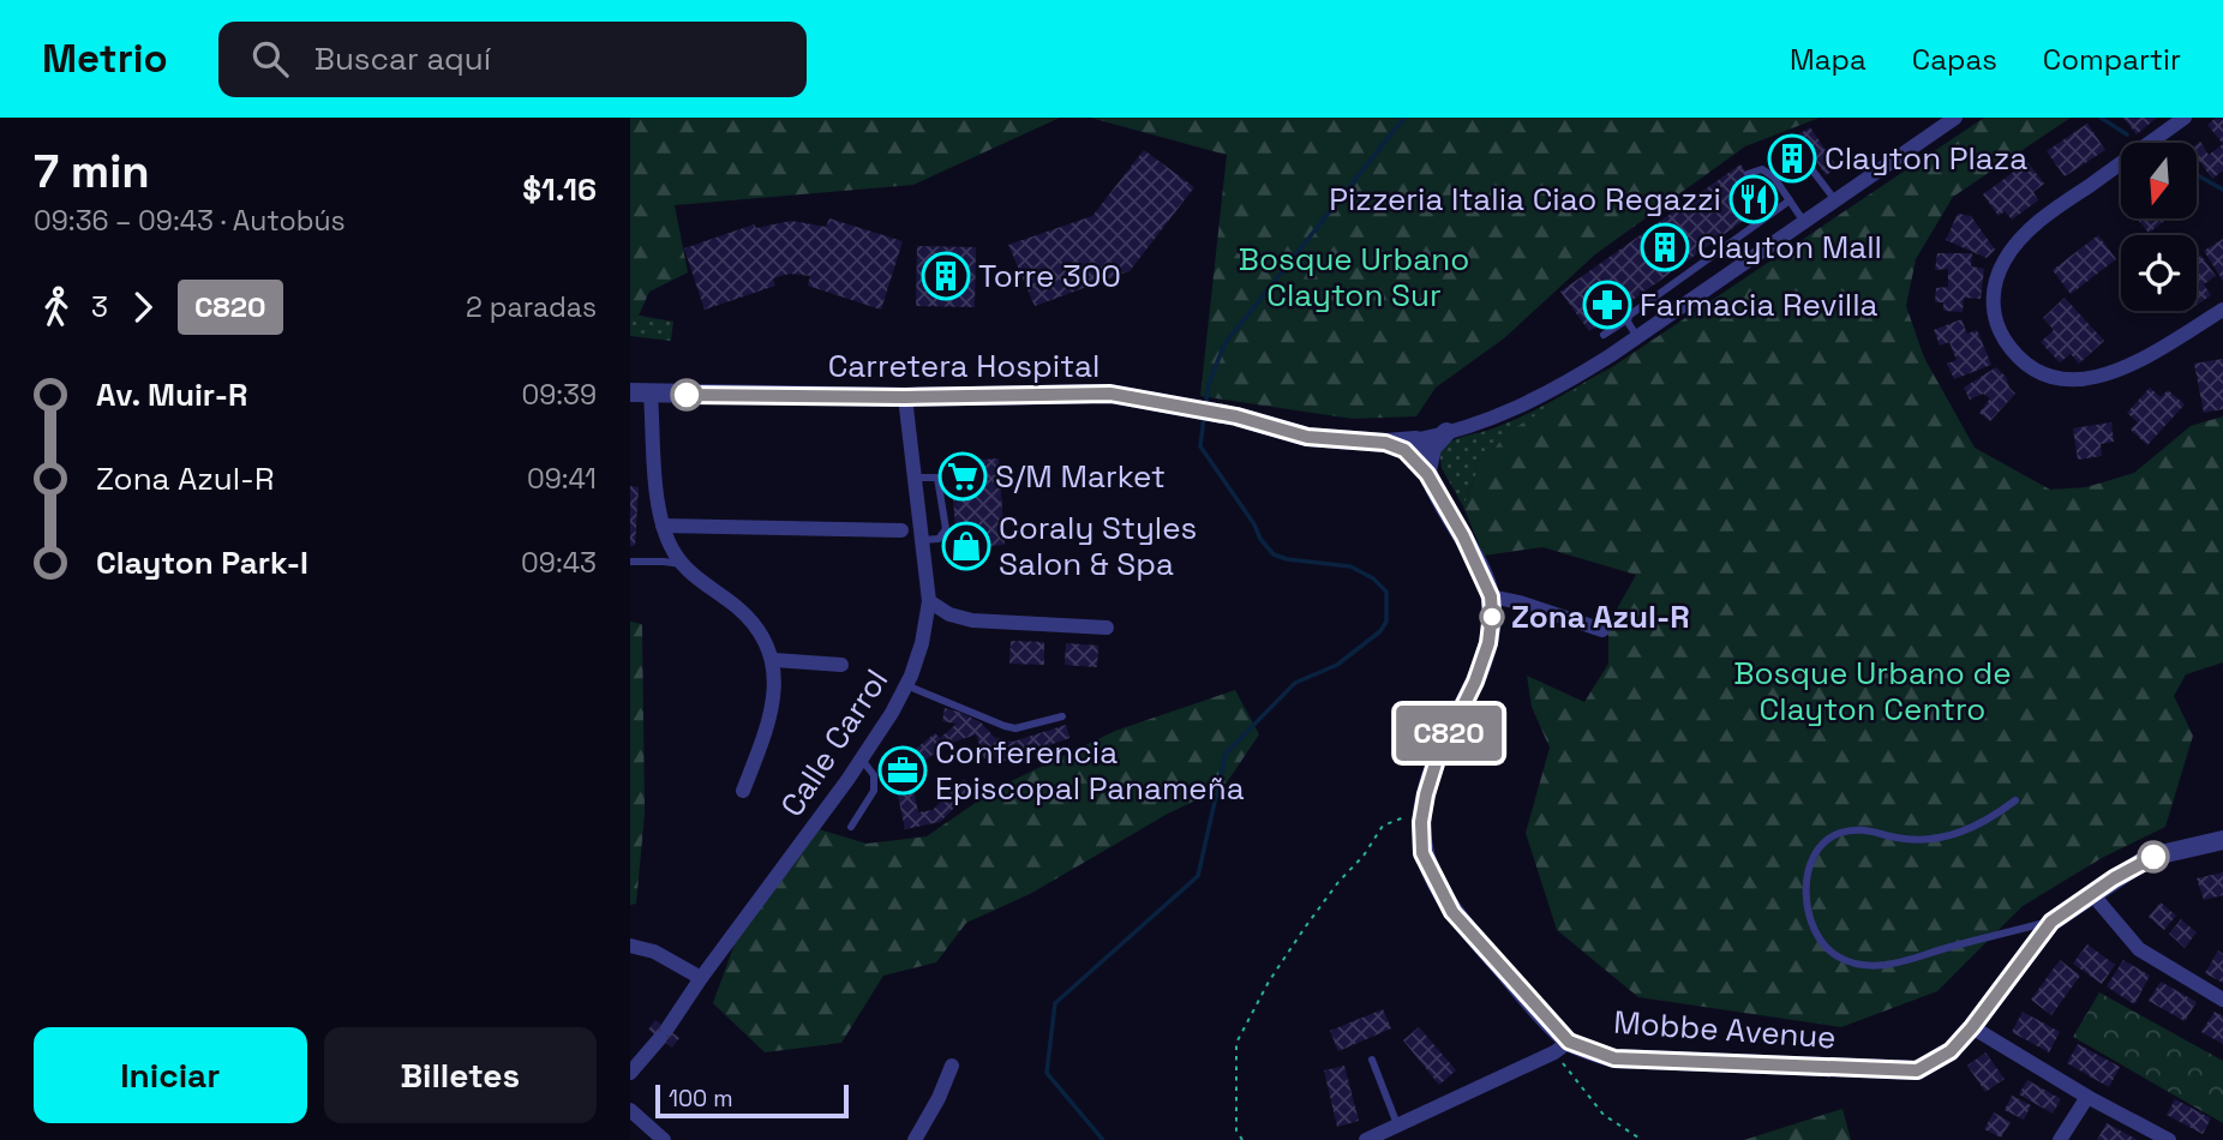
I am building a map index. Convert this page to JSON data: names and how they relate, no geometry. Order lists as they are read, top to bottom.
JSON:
{
  "streets": {
    "street": ["Carretera Hospital", "Calle Carrol", "Mobbe Avenue"]
  },
  "crossings": [
    ["Carretera Hospital", "Calle Carrol"],
    ["Carretera Hospital", "Mobbe Avenue"]
  ],
  "parks": ["Bosque Urbano Clayton Sur", "Bosque Urbano de Clayton Centro"],
  "places": {
    "building": ["Clayton Plaza", "Clayton Mall", "Torre 300"],
    "restaurant": ["Pizzeria Italia Ciao Regazzi"],
    "pharmacy": ["Farmacia Revilla"],
    "supermarket": ["S/M Market"],
    "shop": ["Coraly Styles Salon & Spa"],
    "other": ["Zona Azul-R"],
    "office": ["Conferencia Episcopal Panameña"]
  },
  "lines": ["bus line C820"],
  "scale_bar": "100 m",
  "north": "bottom",
  "page": {
    "header": "Metrio",
    "search": "Buscar aquí",
    "nav": ["Mapa", "Capas", "Compartir"],
    "heading": ["7 min", "09:36 – 09:43 · Autobús", "$1.16"],
    "on_map": "C820",
    "legs": ["3", "C820", "2 paradas"],
    "list": [
      {
        "name": "Av. Muir-R",
        "value": "09:39"
      },
      {
        "name": "Zona Azul-R",
        "value": "09:41"
      },
      {
        "name": "Clayton Park-I",
        "value": "09:43"
      }
    ],
    "buttons": ["Iniciar", "Billetes"],
    "scale": "100 m"
  }
}
